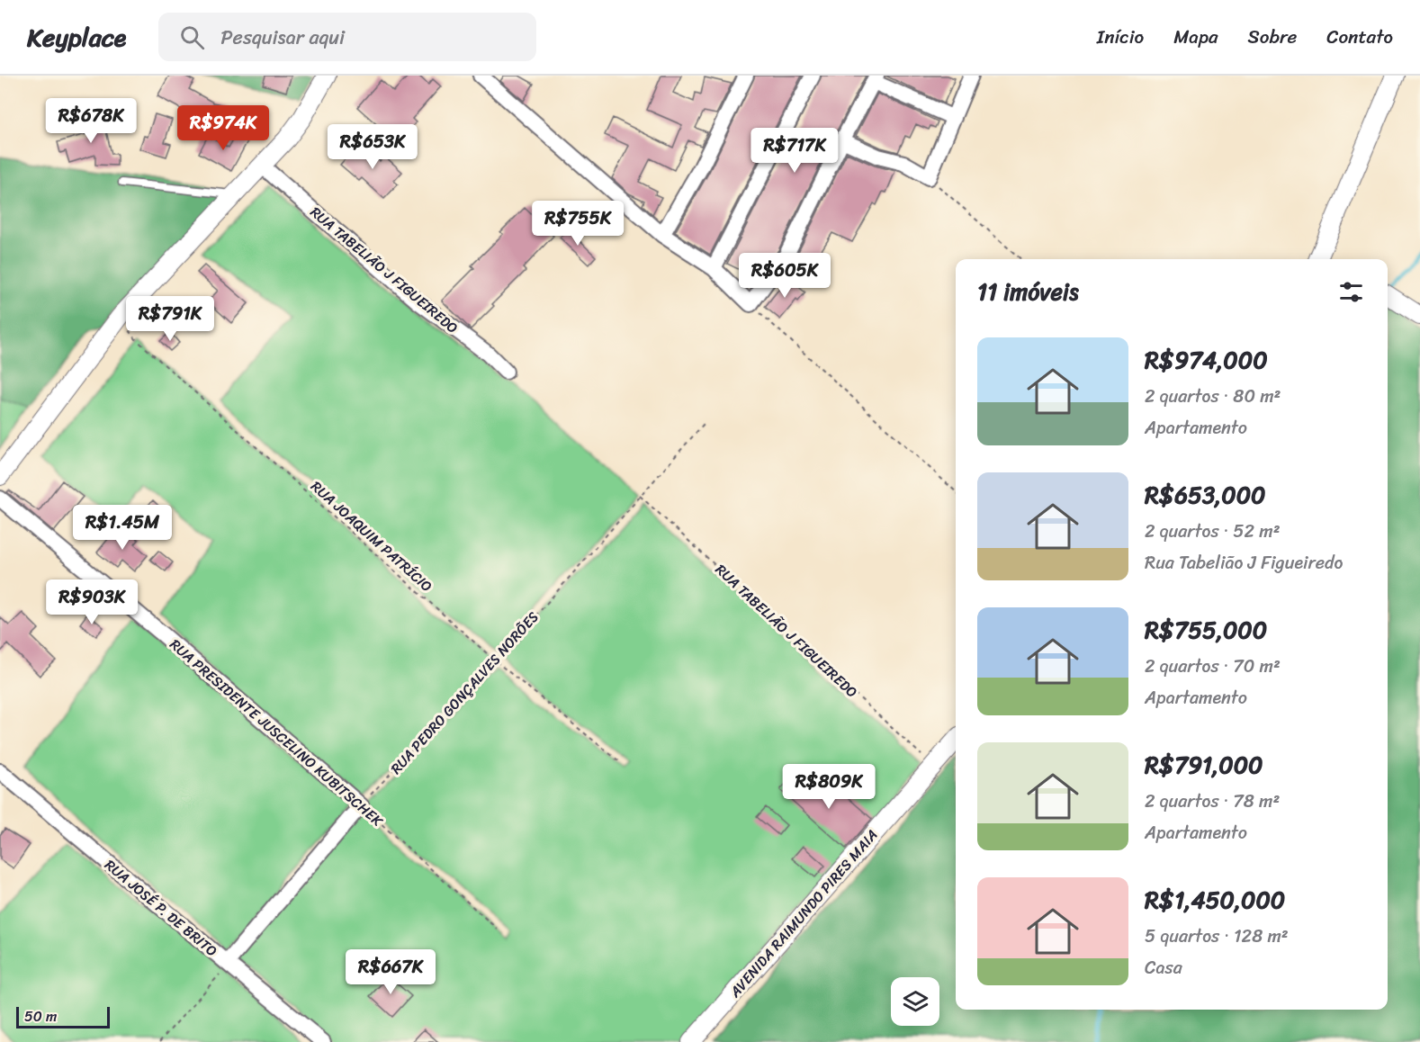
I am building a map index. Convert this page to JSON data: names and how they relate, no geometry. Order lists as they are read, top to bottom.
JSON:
{
  "streets": {
    "street": [
      "RUA TABELIÃO J FIGUEIREDO",
      "RUA PRESIDENTE JUSCELINO KUBITSCHEK",
      "RUA JOSÉ P. DE BRITO",
      "AVENIDA RAIMUNDO PIRES MAIA"
    ],
    "path": ["RUA JOAQUIM PATRÍCIO", "RUA PEDRO GONÇALVES NORÕES"]
  },
  "crossings": [
    ["RUA TABELIÃO J FIGUEIREDO", "RUA PEDRO GONÇALVES NORÕES"],
    ["RUA TABELIÃO J FIGUEIREDO", "AVENIDA RAIMUNDO PIRES MAIA"],
    ["RUA JOAQUIM PATRÍCIO", "RUA PEDRO GONÇALVES NORÕES"],
    ["RUA PEDRO GONÇALVES NORÕES", "RUA PRESIDENTE JUSCELINO KUBITSCHEK"]
  ],
  "scale_bar": "50 m",
  "page": {
    "header": "Keyplace",
    "search": "Pesquisar aqui",
    "nav": [
      "Início",
      "Mapa",
      "Sobre",
      "Contato"
    ],
    "price": [
      "R$678K",
      "R$974K",
      "R$653K",
      "R$717K",
      "R$755K",
      "R$605K",
      "R$791K",
      "R$1.45M",
      "R$903K",
      "R$809K",
      "R$667K"
    ],
    "heading": "11 imóveis",
    "list": [
      {
        "name": "R$974,000",
        "note": "2 quartos · 80 m² · Apartamento"
      },
      {
        "name": "R$653,000",
        "note": "2 quartos · 52 m² · Rua Tabelião J Figueiredo"
      },
      {
        "name": "R$755,000",
        "note": "2 quartos · 70 m² · Apartamento"
      },
      {
        "name": "R$791,000",
        "note": "2 quartos · 78 m² · Apartamento"
      },
      {
        "name": "R$1,450,000",
        "note": "5 quartos · 128 m² · Casa"
      }
    ],
    "scale": "50 m"
  }
}
